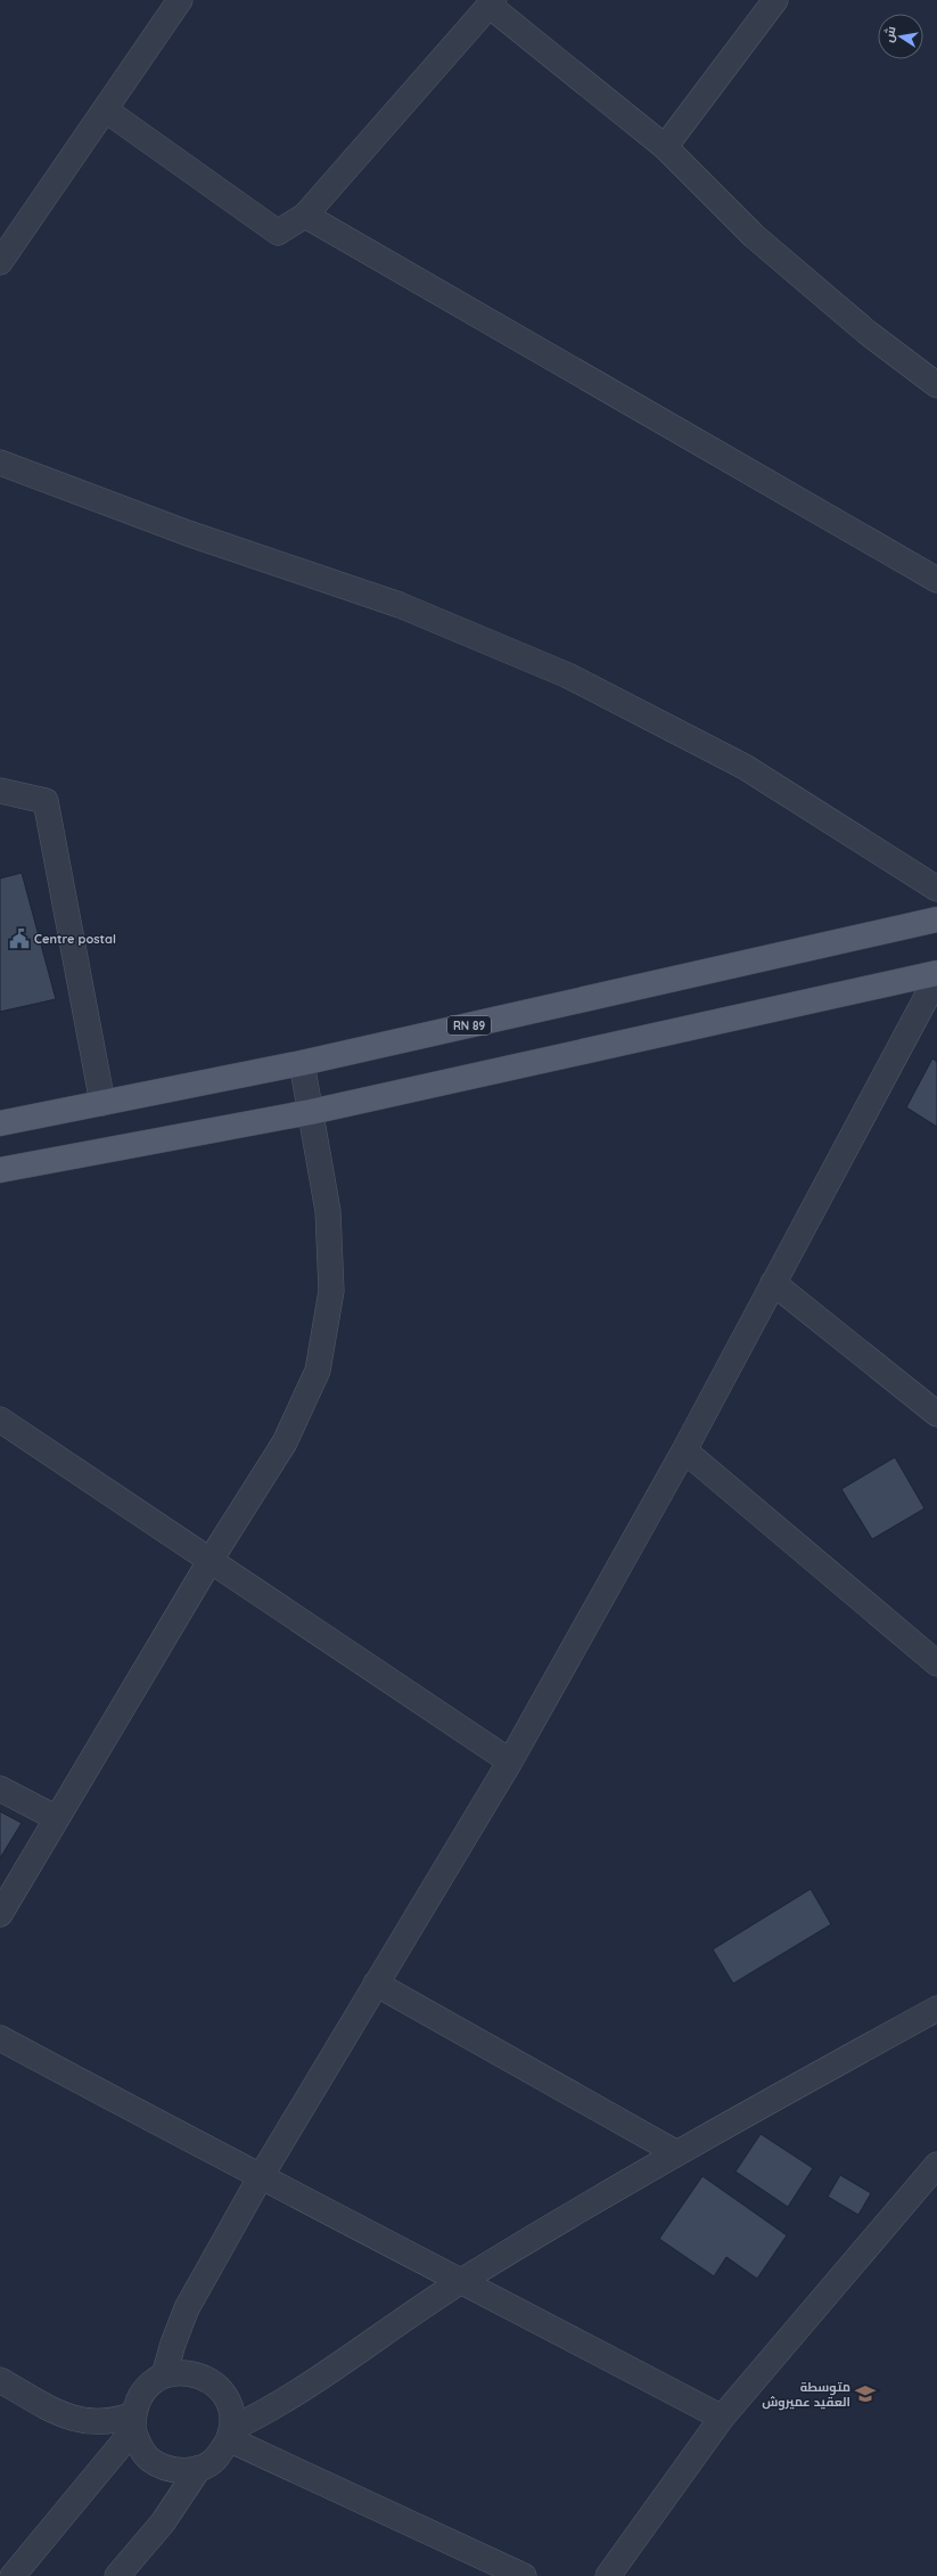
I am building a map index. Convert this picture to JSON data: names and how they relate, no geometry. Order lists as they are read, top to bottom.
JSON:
{
  "streets": {
    "main road": ["RN 89"]
  },
  "places": {
    "public building": ["Centre postal"],
    "school or university": ["متوسطة العقيد عميروش"]
  },
  "north": "left"
}
